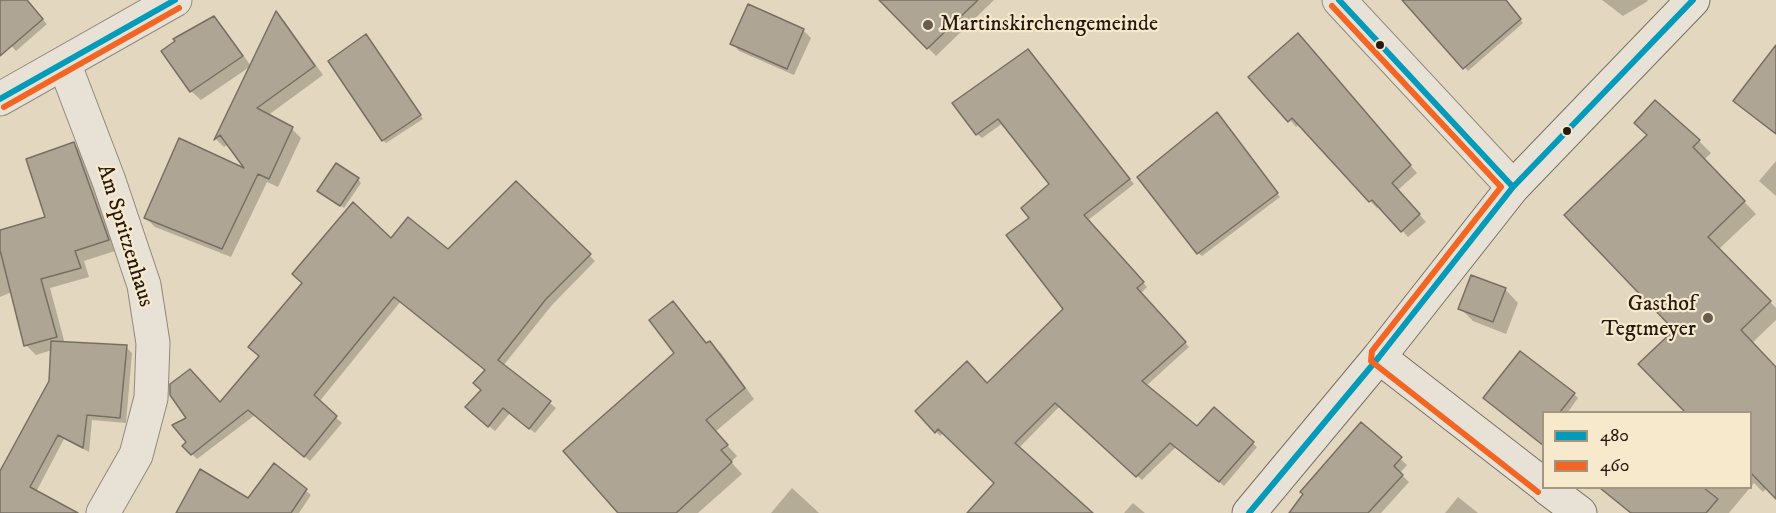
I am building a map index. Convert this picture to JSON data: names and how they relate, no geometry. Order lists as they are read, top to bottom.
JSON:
{
  "streets": {
    "street": ["Am Spritzenhaus"]
  },
  "places": ["Martinskirchengemeinde", "Gasthof Tegtmeyer"],
  "lines": ["transit line 480", "transit line 460"],
  "legend": ["480", "460"]
}
